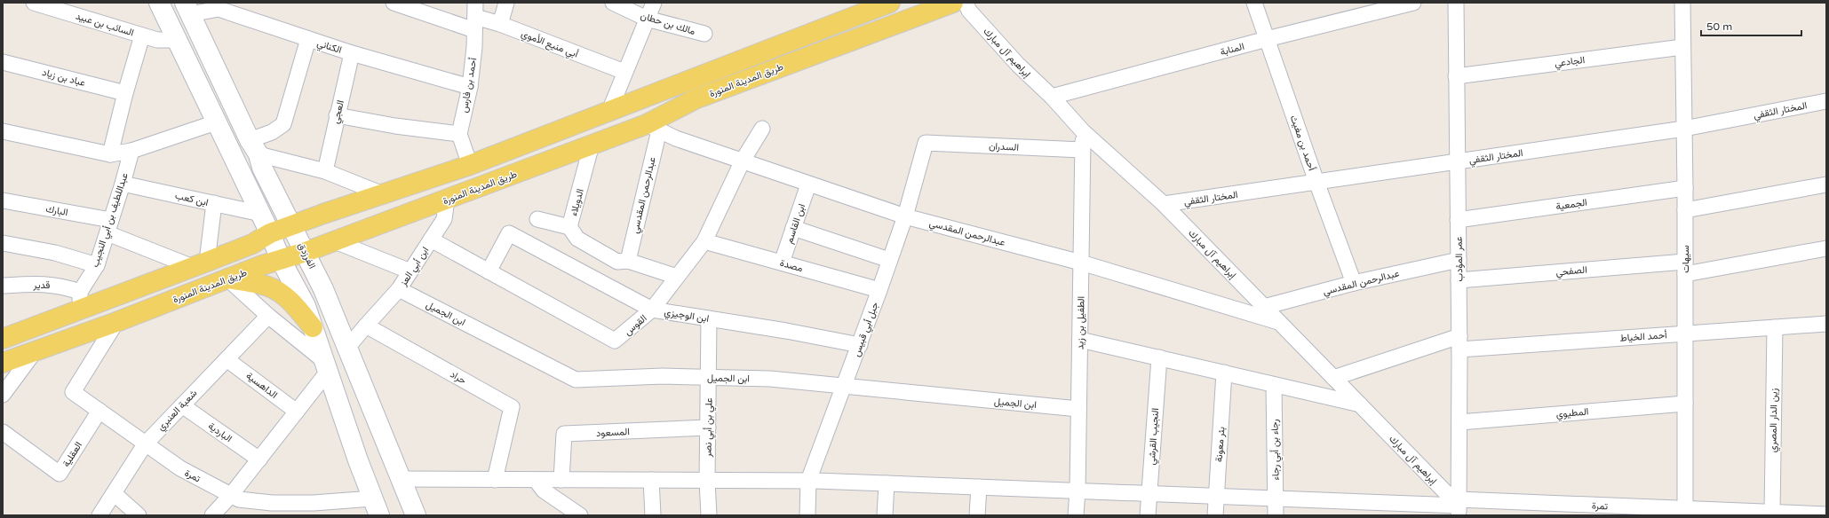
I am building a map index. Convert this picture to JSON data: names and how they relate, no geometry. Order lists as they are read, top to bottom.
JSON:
{
  "streets": {
    "main road": ["طريق المدينة المنورة", "الفرزدق"],
    "street": [
      "مالك بن حطان",
      "السائب بن عبيد",
      "أبي منيع الأموي",
      "الكناني",
      "المنابة",
      "إبراهيم آل مبارك",
      "الجادعي",
      "عباد بن زياد",
      "أحمد بن فارس",
      "المختار الثقفي",
      "العجي",
      "أحمد بن مغيث",
      "السدران",
      "عبدالرحمن المقدسي",
      "ابن كعب",
      "الدويلاء",
      "الجمعية",
      "البارك",
      "عبداللطيف بن أبي النجيب",
      "ابن القاسم",
      "عمر المؤدب",
      "سيهات",
      "مصدة",
      "ابن أبي العز",
      "الصفحي",
      "قدير",
      "ابن الجميل",
      "ابن الوجيزي",
      "الطفيل بن زيد",
      "القوس",
      "جبل أبي قبيس",
      "أحمد الخياط",
      "حراد",
      "الداهسية",
      "شعبة العنبري",
      "المطيوي",
      "زين الدار المصري",
      "علي بن أبي نصر",
      "الباردية",
      "المسعود",
      "النجيب القرشي",
      "بئر معونة",
      "رجاء بن أبي رجاء",
      "العقلية",
      "تمرة"
    ]
  },
  "crossings": [
    ["أبي منيع الأموي", "أحمد بن فارس"],
    ["الكناني", "أحمد بن فارس"],
    ["الكناني", "العجي"],
    ["الكناني", "الفرزدق"],
    ["المنابة", "إبراهيم آل مبارك"],
    ["المنابة", "أحمد بن مغيث"],
    ["إبراهيم آل مبارك", "المختار الثقفي"],
    ["إبراهيم آل مبارك", "عبدالرحمن المقدسي"],
    ["إبراهيم آل مبارك", "عمر المؤدب"],
    ["إبراهيم آل مبارك", "الطفيل بن زيد"],
    ["إبراهيم آل مبارك", "أحمد الخياط"],
    ["إبراهيم آل مبارك", "تمرة"],
    ["الجادعي", "عمر المؤدب"],
    ["الجادعي", "سيهات"],
    ["طريق المدينة المنورة", "عبدالرحمن المقدسي"],
    ["طريق المدينة المنورة", "الدويلاء"],
    ["طريق المدينة المنورة", "البارك"],
    ["طريق المدينة المنورة", "عبداللطيف بن أبي النجيب"],
    ["طريق المدينة المنورة", "الفرزدق"],
    ["طريق المدينة المنورة", "ابن أبي العز"],
    ["طريق المدينة المنورة", "قدير"],
    ["طريق المدينة المنورة", "تمرة"],
    ["المختار الثقفي", "أحمد بن مغيث"],
    ["المختار الثقفي", "عمر المؤدب"],
    ["المختار الثقفي", "سيهات"],
    ["أحمد بن مغيث", "عبدالرحمن المقدسي"],
    ["السدران", "الطفيل بن زيد"],
    ["السدران", "جبل أبي قبيس"],
    ["عبدالرحمن المقدسي", "ابن القاسم"],
    ["عبدالرحمن المقدسي", "عمر المؤدب"],
    ["عبدالرحمن المقدسي", "الطفيل بن زيد"],
    ["عبدالرحمن المقدسي", "القوس"],
    ["عبدالرحمن المقدسي", "جبل أبي قبيس"],
    ["ابن كعب", "عبداللطيف بن أبي النجيب"],
    ["الجمعية", "عمر المؤدب"],
    ["الجمعية", "سيهات"],
    ["البارك", "عبداللطيف بن أبي النجيب"],
    ["عبداللطيف بن أبي النجيب", "قدير"],
    ["ابن القاسم", "مصدة"],
    ["الفرزدق", "تمرة"],
    ["عمر المؤدب", "الصفحي"],
    ["عمر المؤدب", "أحمد الخياط"],
    ["عمر المؤدب", "المطيوي"],
    ["عمر المؤدب", "تمرة"],
    ["سيهات", "الصفحي"],
    ["سيهات", "أحمد الخياط"],
    ["سيهات", "المطيوي"],
    ["سيهات", "تمرة"],
    ["مصدة", "القوس"],
    ["مصدة", "جبل أبي قبيس"],
    ["ابن أبي العز", "ابن الجميل"],
    ["ابن أبي العز", "القوس"],
    ["ابن أبي العز", "حراد"],
    ["ابن الجميل", "الطفيل بن زيد"],
    ["ابن الجميل", "جبل أبي قبيس"],
    ["ابن الجميل", "علي بن أبي نصر"],
    ["ابن الوجيزي", "القوس"],
    ["ابن الوجيزي", "جبل أبي قبيس"],
    ["ابن الوجيزي", "علي بن أبي نصر"],
    ["الطفيل بن زيد", "تمرة"],
    ["جبل أبي قبيس", "تمرة"],
    ["أحمد الخياط", "زين الدار المصري"],
    ["حراد", "تمرة"],
    ["الداهسية", "شعبة العنبري"],
    ["شعبة العنبري", "الباردية"],
    ["شعبة العنبري", "تمرة"],
    ["زين الدار المصري", "تمرة"],
    ["علي بن أبي نصر", "المسعود"],
    ["علي بن أبي نصر", "تمرة"],
    ["المسعود", "تمرة"],
    ["النجيب القرشي", "تمرة"],
    ["بئر معونة", "تمرة"],
    ["رجاء بن أبي رجاء", "تمرة"],
    ["العقلية", "تمرة"]
  ],
  "scale_bar": "50 m"
}
